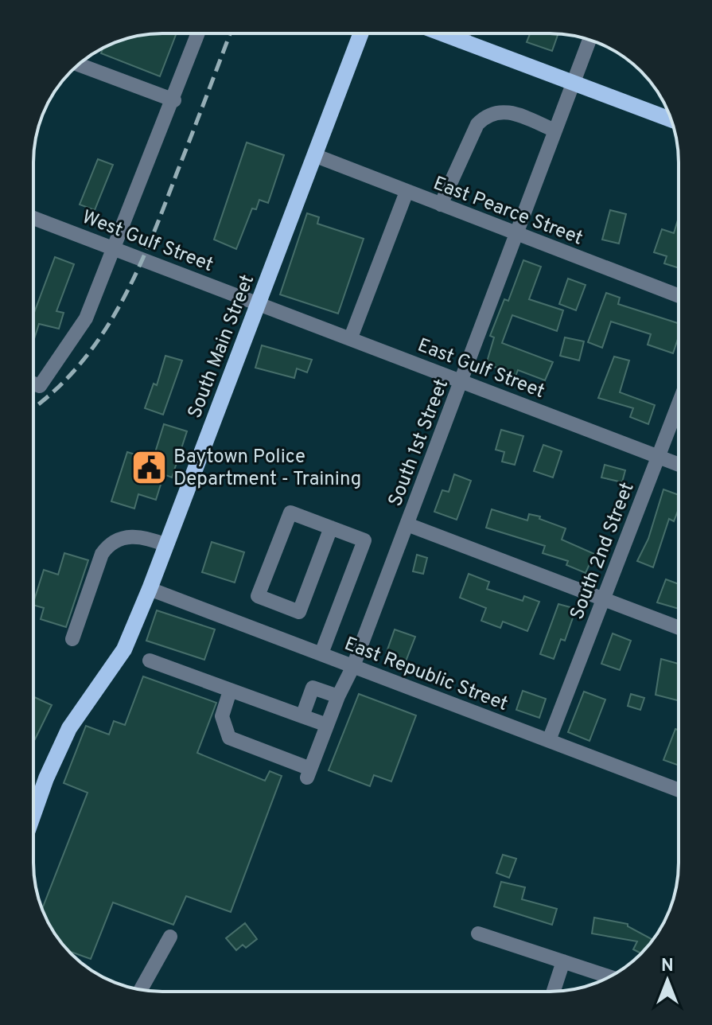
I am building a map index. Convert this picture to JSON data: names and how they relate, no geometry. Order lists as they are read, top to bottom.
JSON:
{
  "streets": {
    "main road": ["South Main Street"],
    "street": [
      "East Pearce Street",
      "West Gulf Street",
      "East Gulf Street",
      "South 1st Street",
      "South 2nd Street",
      "East Republic Street"
    ]
  },
  "crossings": [
    ["East Pearce Street", "South Main Street"],
    ["East Pearce Street", "South 1st Street"],
    ["West Gulf Street", "South Main Street"],
    ["West Gulf Street", "East Gulf Street"],
    ["South Main Street", "East Gulf Street"],
    ["South Main Street", "East Republic Street"],
    ["East Gulf Street", "South 1st Street"],
    ["East Gulf Street", "South 2nd Street"],
    ["South 1st Street", "East Republic Street"],
    ["South 2nd Street", "East Republic Street"]
  ],
  "places": {
    "public building": ["Baytown Police Department - Training"]
  },
  "north": "top"
}
